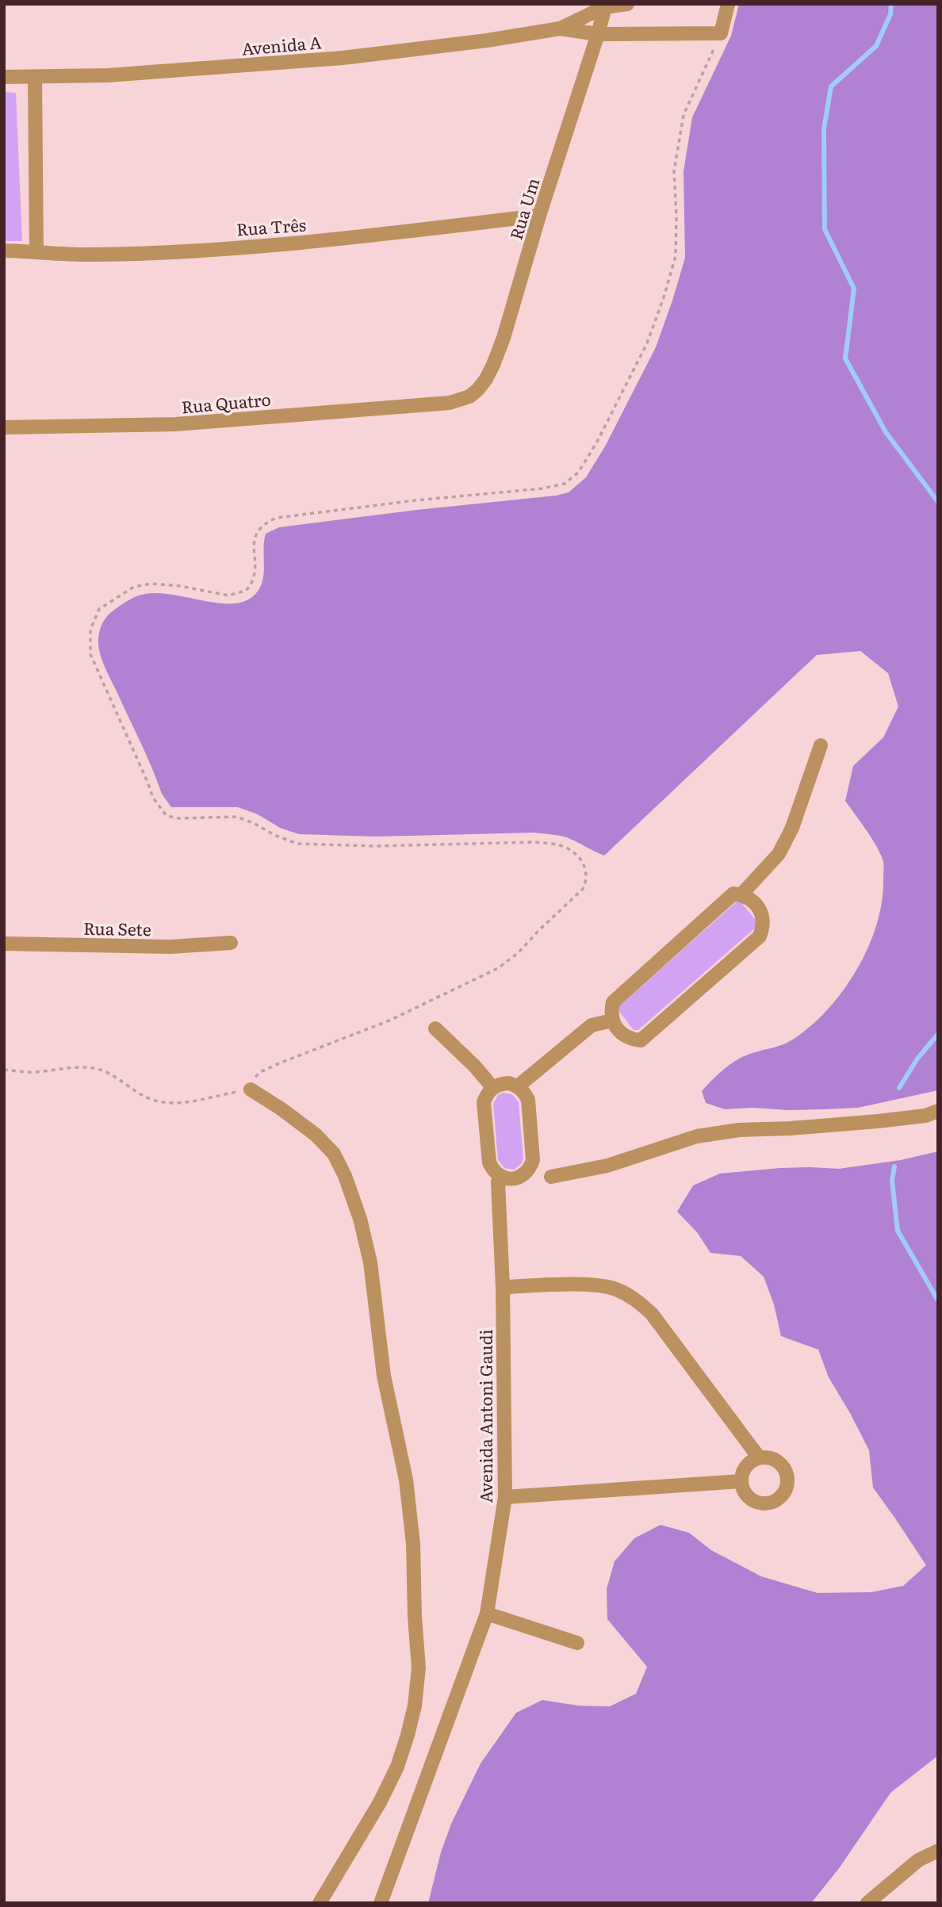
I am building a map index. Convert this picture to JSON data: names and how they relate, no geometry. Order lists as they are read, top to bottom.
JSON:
{
  "streets": {
    "street": [
      "Avenida A",
      "Rua Um",
      "Rua Três",
      "Rua Quatro",
      "Rua Sete",
      "Avenida Antoni Gaudi"
    ]
  },
  "crossings": [
    ["Avenida A", "Rua Um"],
    ["Rua Um", "Rua Três"],
    ["Rua Um", "Rua Quatro"]
  ]
}
